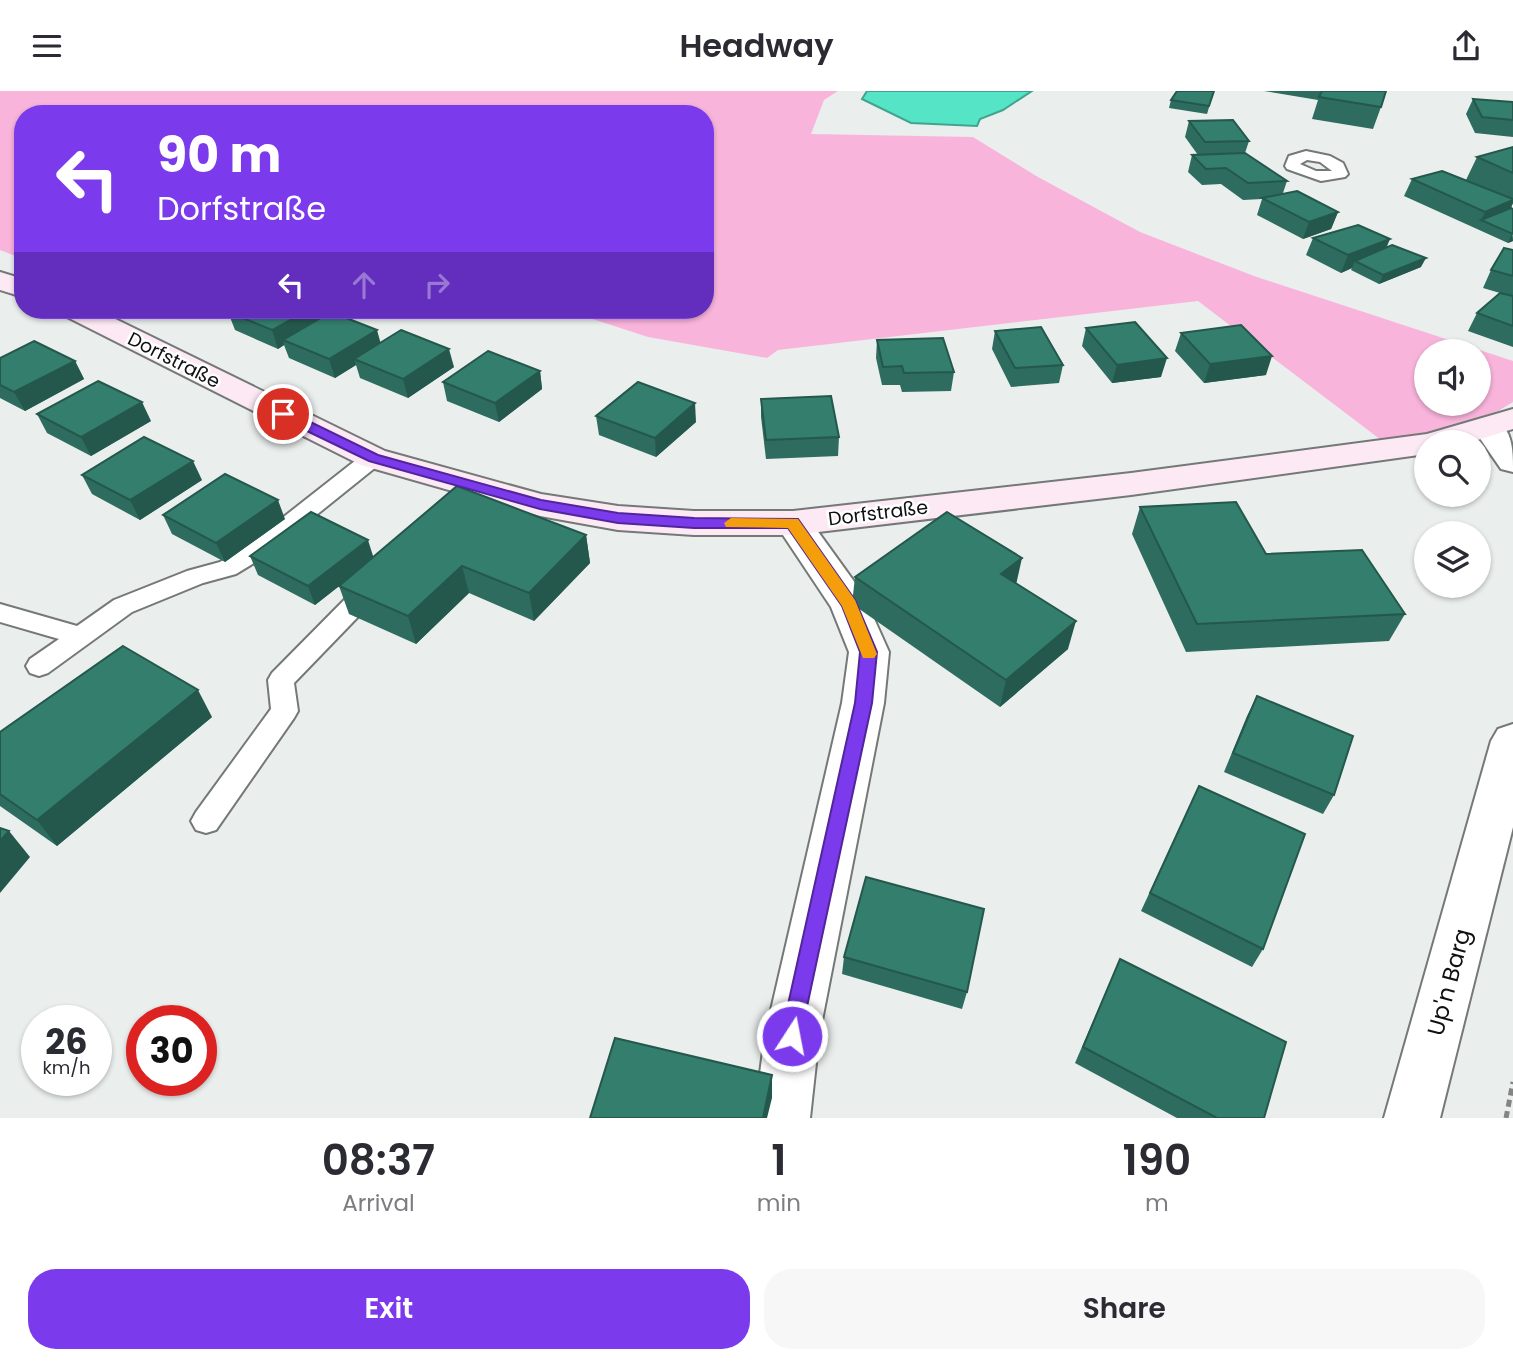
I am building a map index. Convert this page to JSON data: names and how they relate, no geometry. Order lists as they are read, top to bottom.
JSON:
{
  "streets": {
    "street": ["Dorfstraße", "Up'n Barg"]
  },
  "page": {
    "header": "Headway",
    "turn": ["90 m", "Dorfstraße"],
    "speed": "26 km/h",
    "limit": "30",
    "eta": [
      "08:37",
      "Arrival",
      "1",
      "min",
      "190",
      "m"
    ],
    "buttons": ["Exit", "Share"]
  }
}
